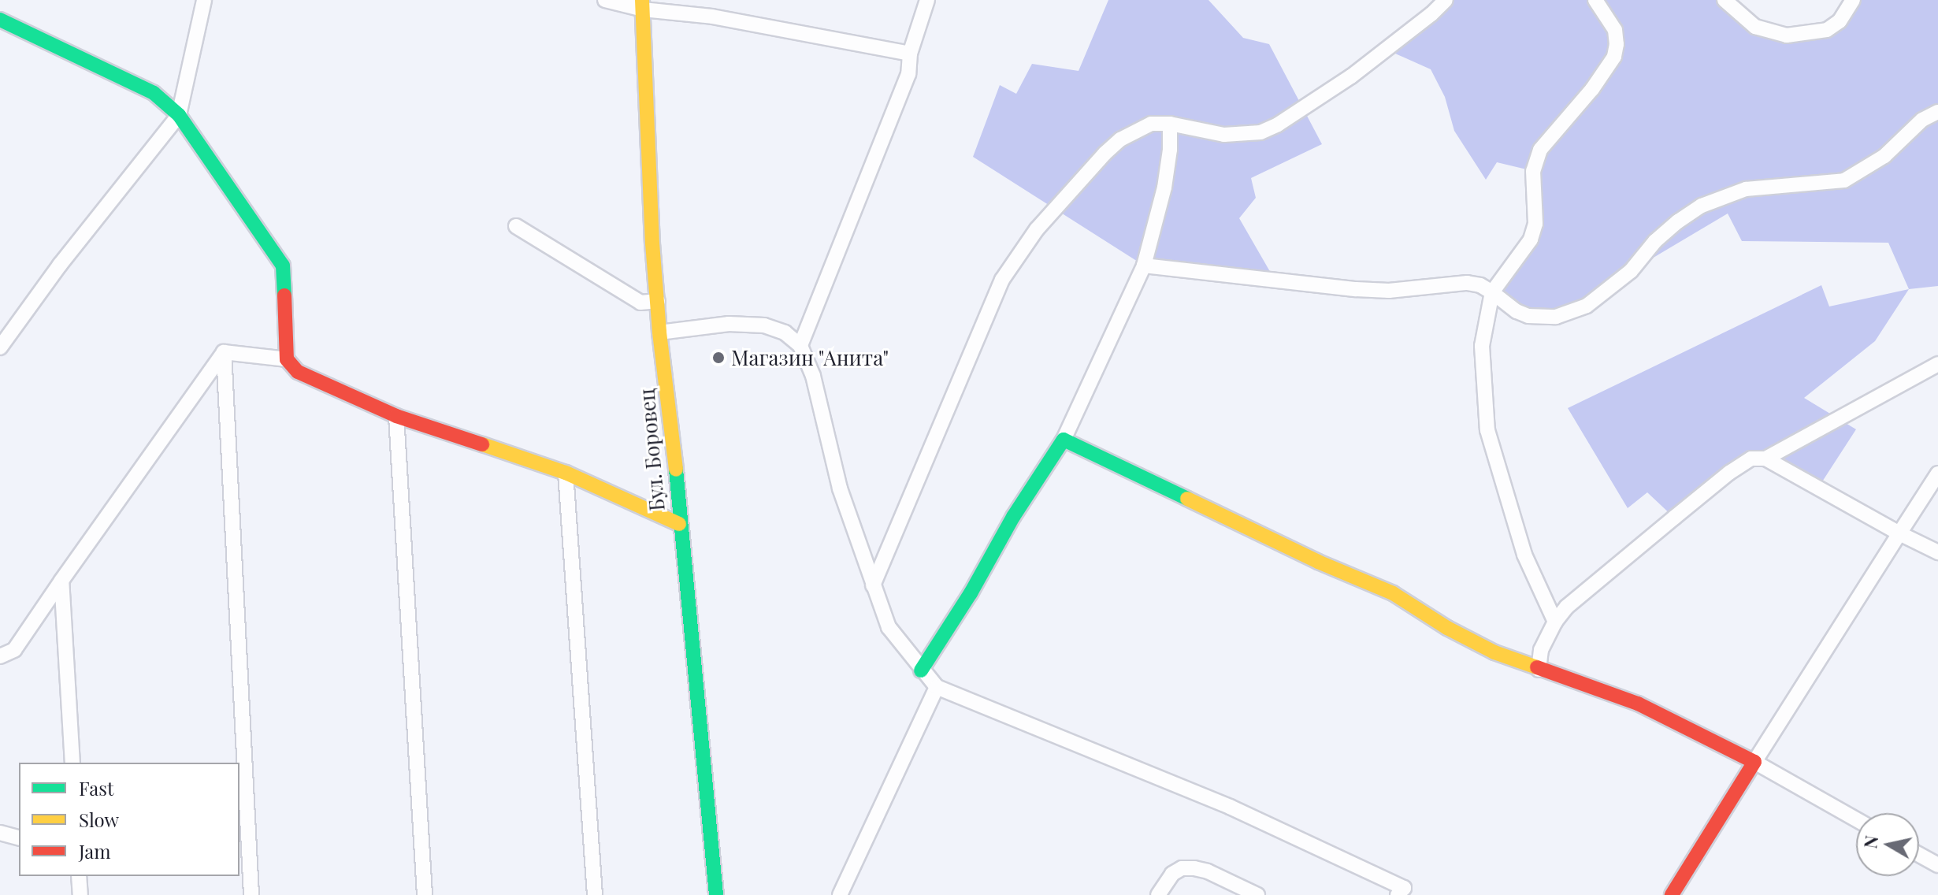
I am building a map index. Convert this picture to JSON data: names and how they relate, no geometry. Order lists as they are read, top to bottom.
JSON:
{
  "streets": {
    "street": ["Бул. Боровец"]
  },
  "places": ["Магазин \"Анита\""],
  "legend": ["Fast", "Slow", "Jam"],
  "north": "left"
}
